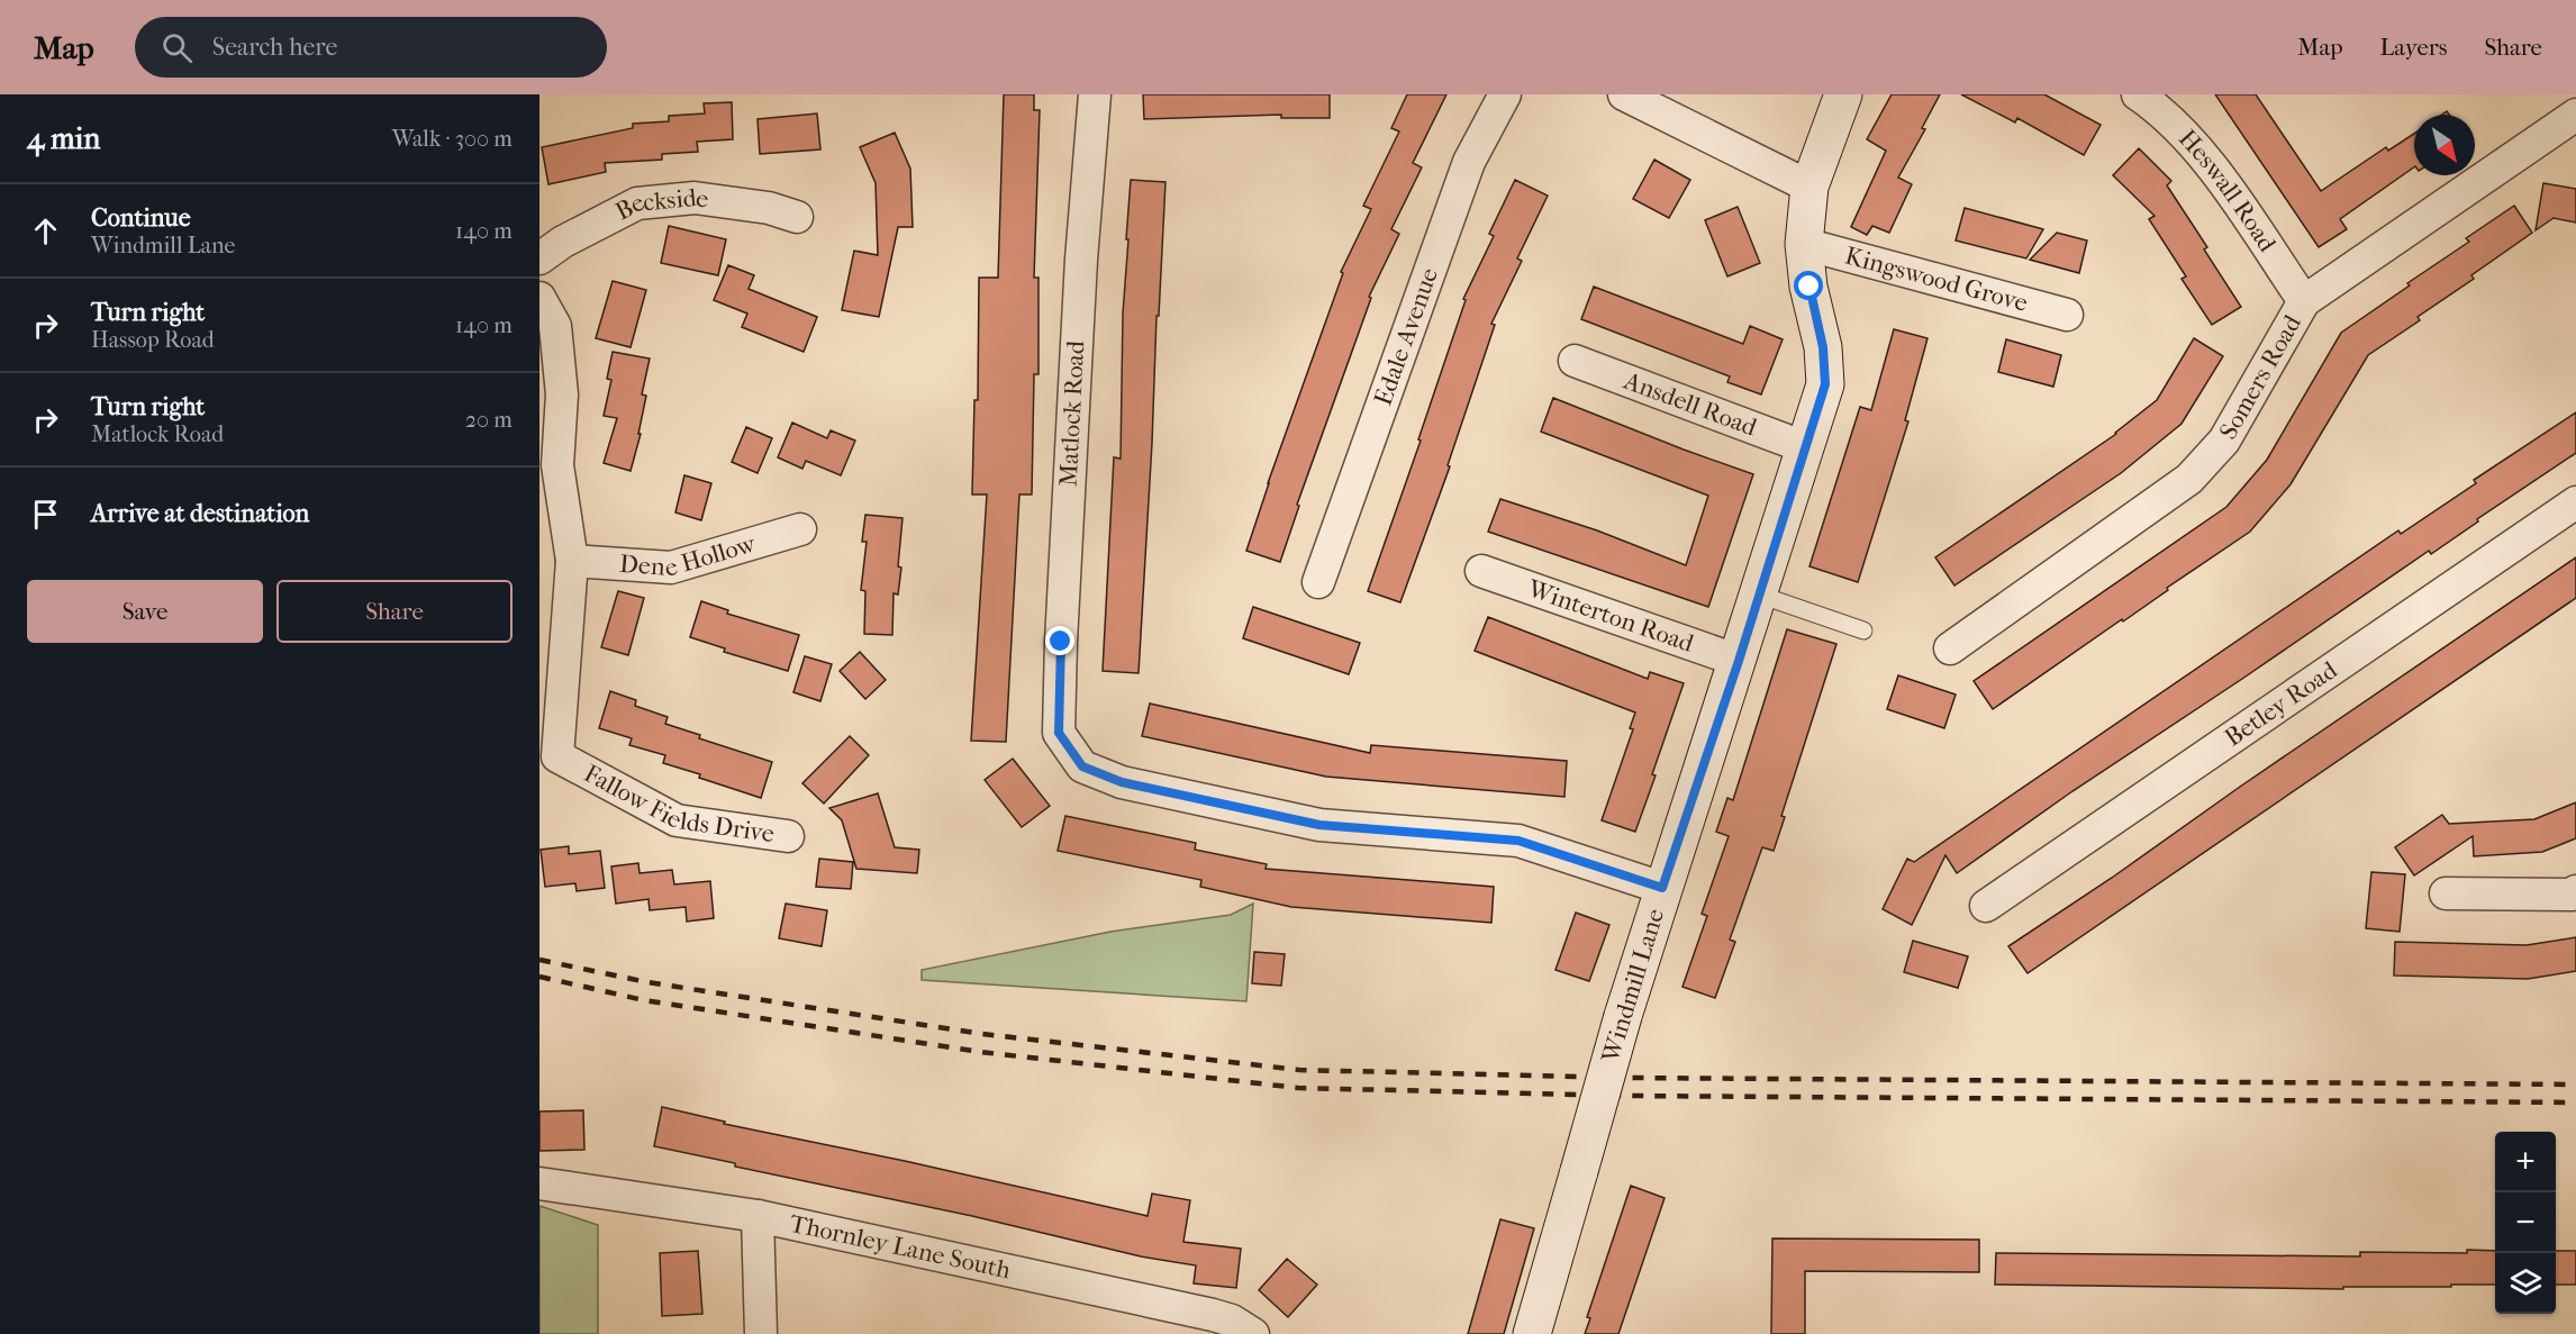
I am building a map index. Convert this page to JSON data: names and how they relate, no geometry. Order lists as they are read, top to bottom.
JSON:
{
  "streets": {
    "street": [
      "Heswall Road",
      "Beckside",
      "Kingswood Grove",
      "Edale Avenue",
      "Somers Road",
      "Ansdell Road",
      "Matlock Road",
      "Dene Hollow",
      "Winterton Road",
      "Betley Road",
      "Fallow Fields Drive",
      "Windmill Lane",
      "Thornley Lane South"
    ]
  },
  "crossings": [
    ["Heswall Road", "Somers Road"],
    ["Kingswood Grove", "Windmill Lane"],
    ["Ansdell Road", "Windmill Lane"],
    ["Matlock Road", "Windmill Lane"],
    ["Dene Hollow", "Fallow Fields Drive"],
    ["Winterton Road", "Windmill Lane"]
  ],
  "north": "bottom right",
  "page": {
    "header": "Map",
    "search": "Search here",
    "nav": ["Map", "Layers", "Share"],
    "heading": ["4 min", "Walk · 300 m"],
    "list": [
      ["Continue", "Windmill Lane", "140 m"],
      ["Turn right", "Hassop Road", "140 m"],
      ["Turn right", "Matlock Road", "20 m"],
      "Arrive at destination"
    ],
    "buttons": ["Save", "Share"],
    "map_buttons": ["+", "−"]
  }
}
